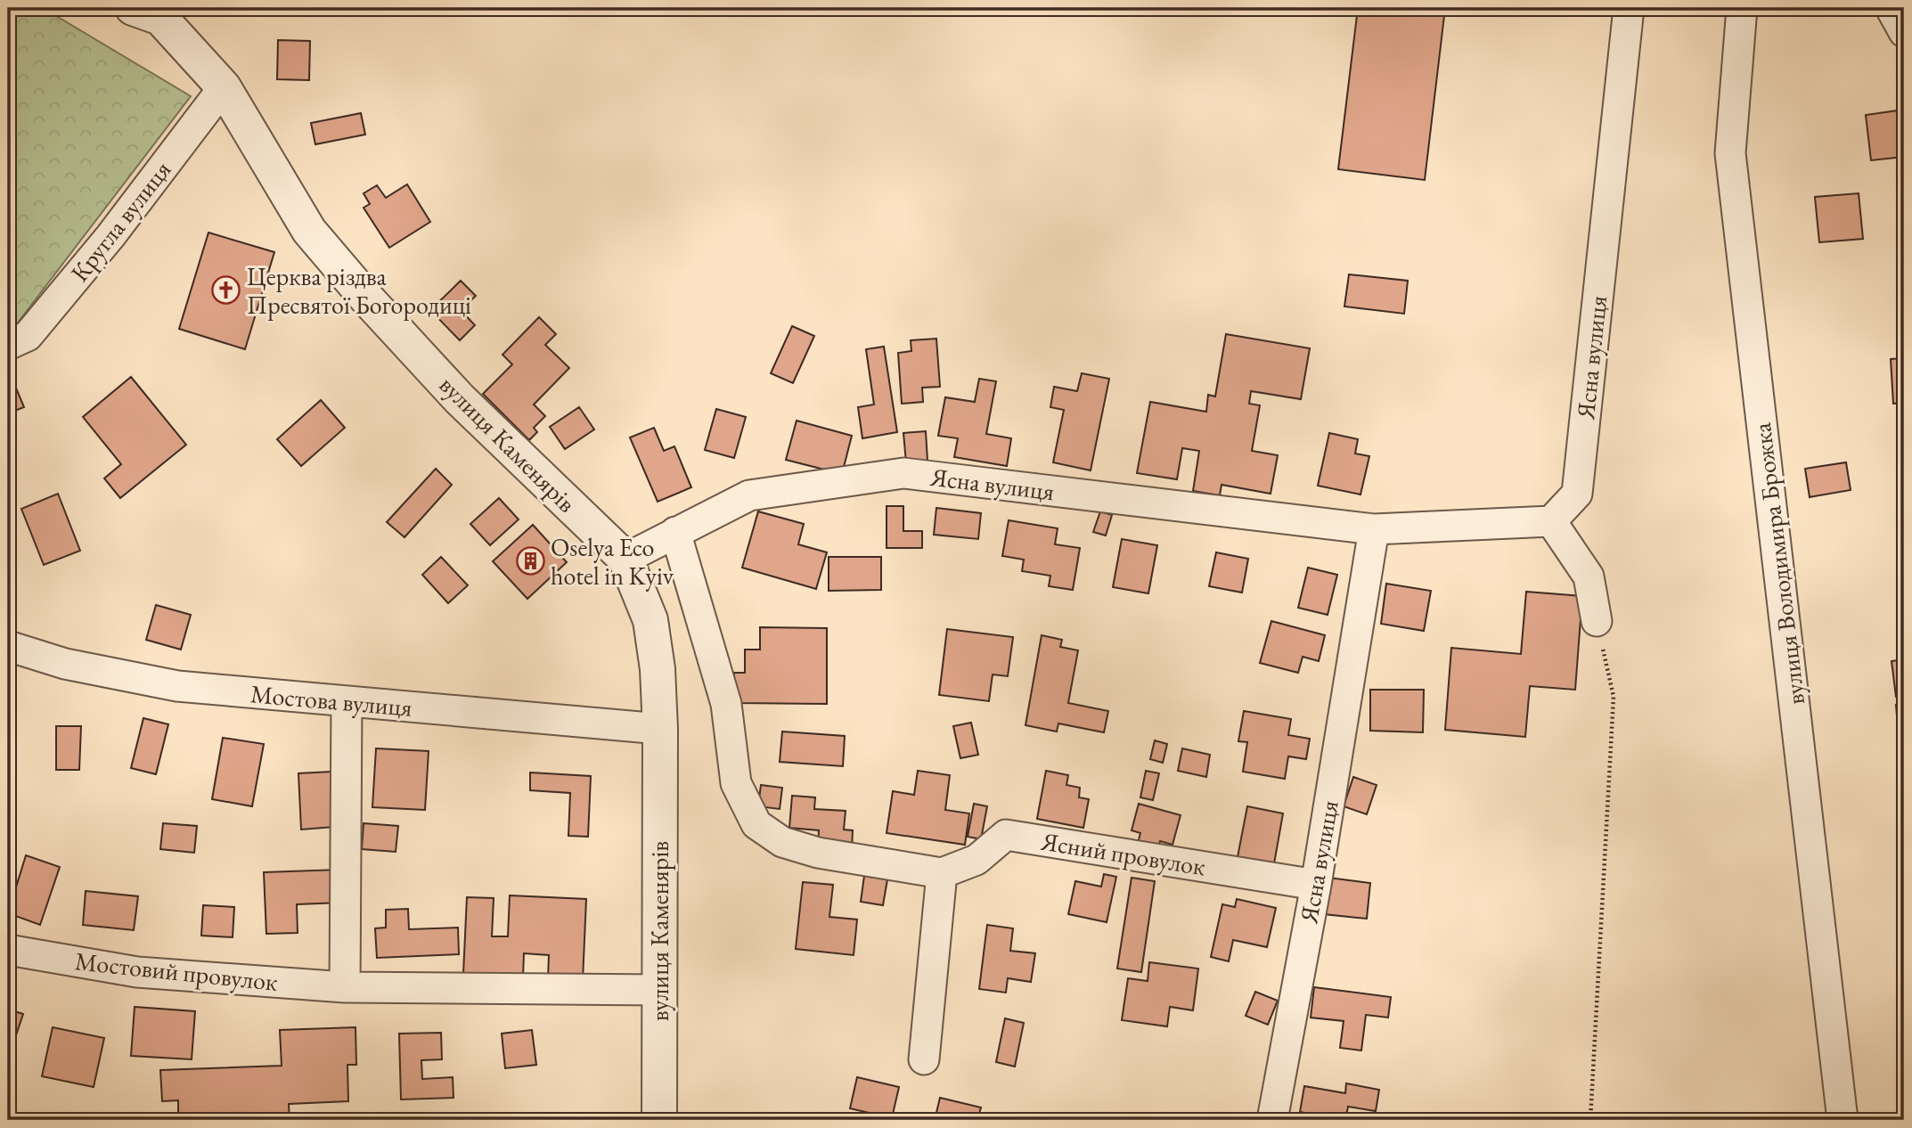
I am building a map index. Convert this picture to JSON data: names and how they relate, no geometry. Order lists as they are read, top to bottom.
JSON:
{
  "streets": {
    "street": [
      "Кругла вулиця",
      "Ясна вулиця",
      "вулиця Каменярів",
      "вулиця Володимира Брожка",
      "Мостова вулиця",
      "Ясний провулок",
      "Мостовий провулок"
    ]
  },
  "crossings": [
    ["Кругла вулиця", "вулиця Каменярів"],
    ["Ясна вулиця", "вулиця Каменярів"],
    ["Ясна вулиця", "Ясний провулок"],
    ["вулиця Каменярів", "Мостова вулиця"],
    ["вулиця Каменярів", "Мостовий провулок"]
  ],
  "places": {
    "church": ["Церква різдва Пресвятої Богородиці"],
    "building": ["Oselya Eco hotel in Kyiv"]
  }
}
